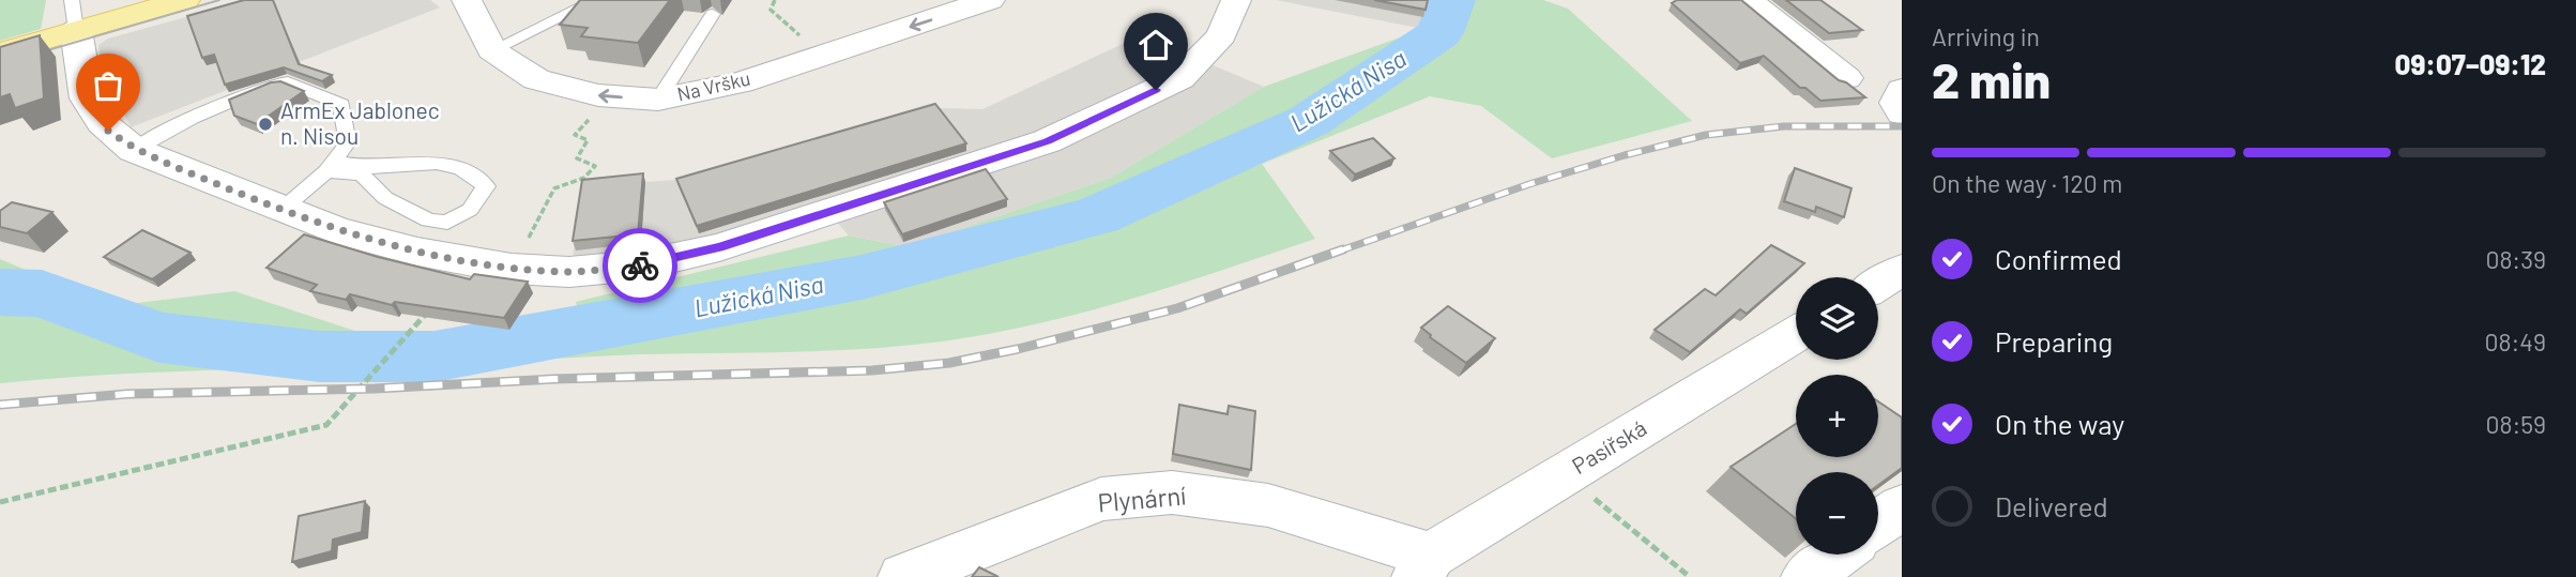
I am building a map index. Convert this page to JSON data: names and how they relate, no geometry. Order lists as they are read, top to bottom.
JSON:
{
  "streets": {
    "street": ["Na Vršku", "Pasířská", "Plynární"]
  },
  "crossings": [
    ["Pasířská", "Plynární"]
  ],
  "water": ["Lužická Nisa"],
  "places": ["ArmEx Jablonec n. Nisou"],
  "page": {
    "heading": ["2 min", "Arriving in", "09:07–09:12"],
    "bar": "On the way · 120 m",
    "list": [
      ["Confirmed", "08:39"],
      ["Preparing", "08:49"],
      ["On the way", "08:59"],
      "Delivered"
    ],
    "map_buttons": ["+", "−"]
  }
}
